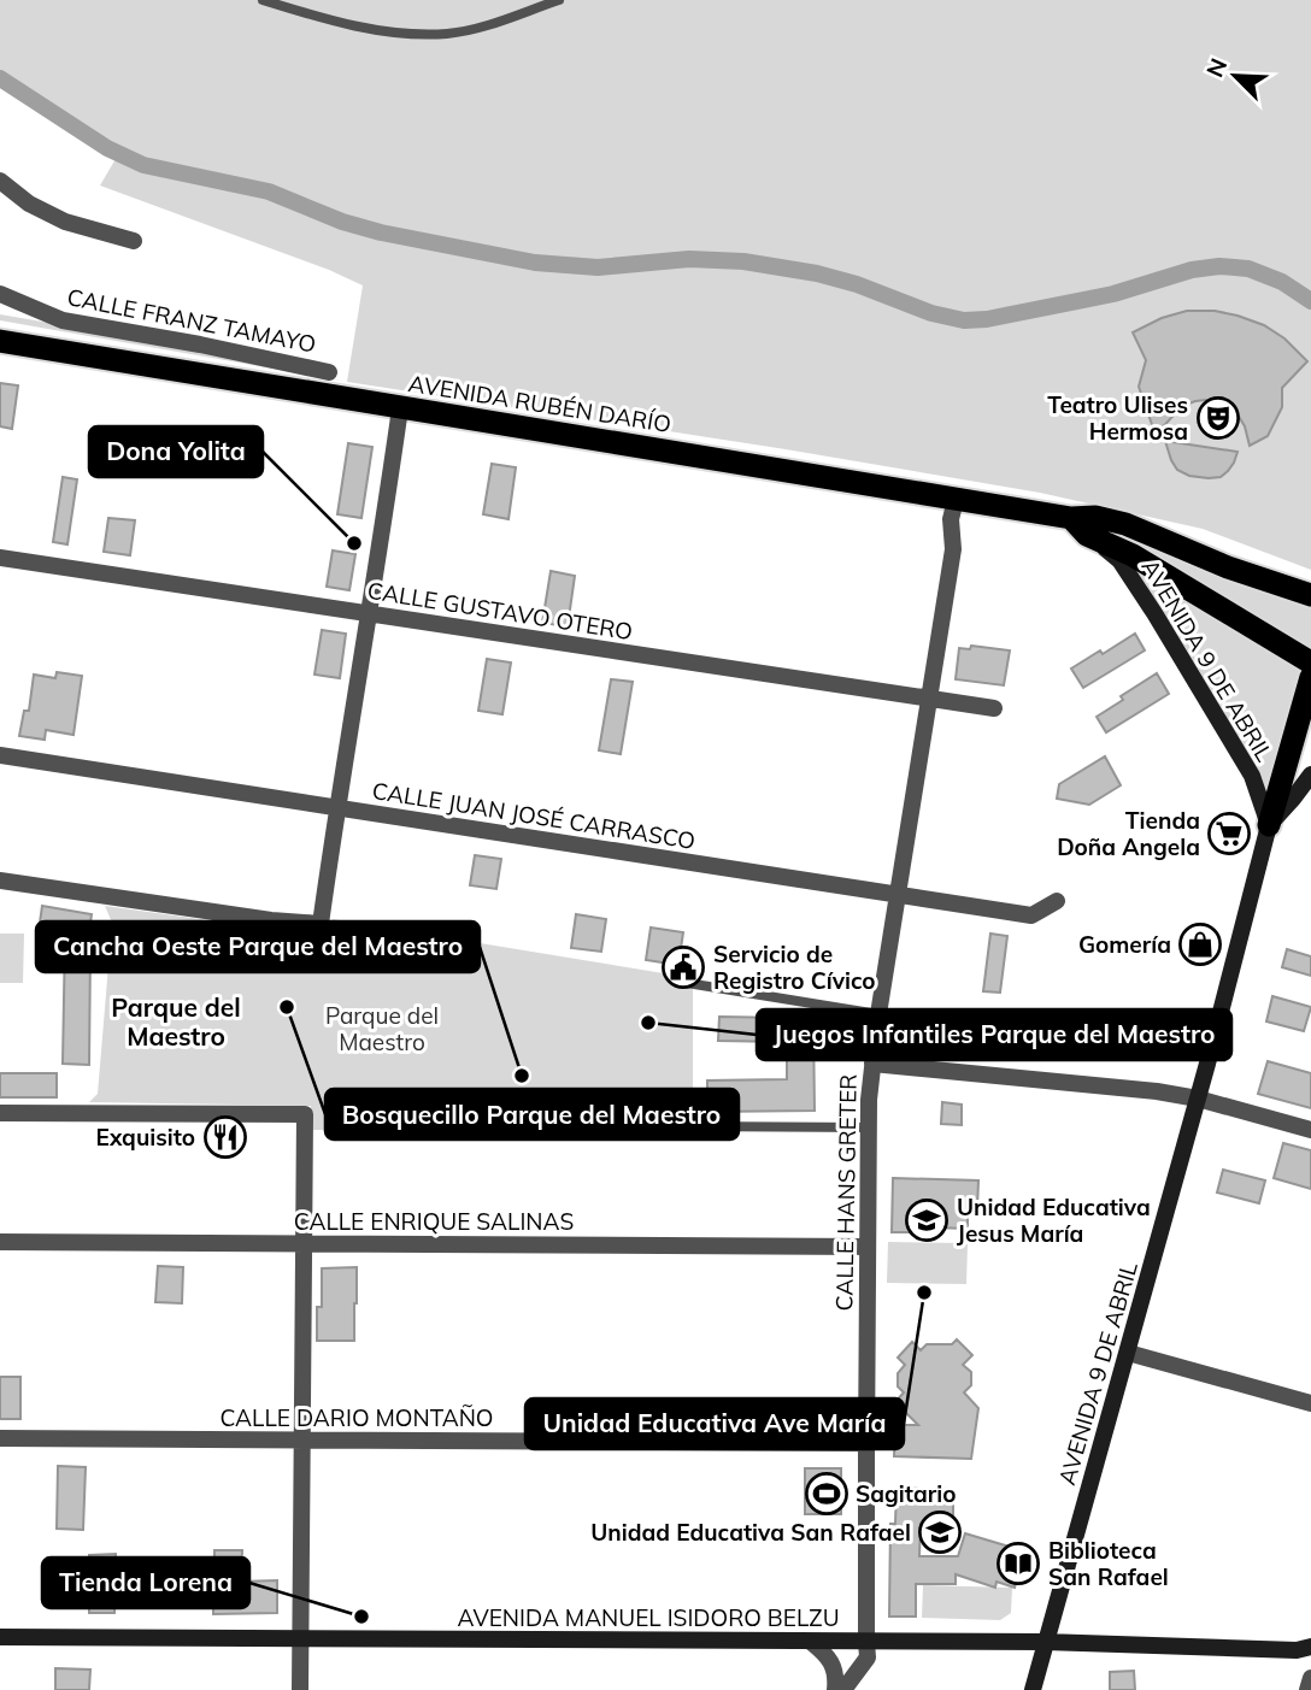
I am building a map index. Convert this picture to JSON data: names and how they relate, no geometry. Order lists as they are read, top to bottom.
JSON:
{
  "streets": {
    "highway": ["AVENIDA RUBÉN DARÍO"],
    "main road": ["AVENIDA 9 DE ABRIL", "AVENIDA MANUEL ISIDORO BELZU"],
    "street": [
      "CALLE FRANZ TAMAYO",
      "CALLE GUSTAVO OTERO",
      "CALLE JUAN JOSÉ CARRASCO",
      "CALLE HANS GRETER",
      "CALLE ENRIQUE SALINAS",
      "CALLE DARIO MONTAÑO"
    ]
  },
  "crossings": [
    ["AVENIDA RUBÉN DARÍO", "AVENIDA 9 DE ABRIL"],
    ["AVENIDA RUBÉN DARÍO", "CALLE HANS GRETER"],
    ["CALLE GUSTAVO OTERO", "CALLE HANS GRETER"],
    ["AVENIDA 9 DE ABRIL", "AVENIDA MANUEL ISIDORO BELZU"],
    ["CALLE JUAN JOSÉ CARRASCO", "CALLE HANS GRETER"],
    ["CALLE HANS GRETER", "CALLE ENRIQUE SALINAS"],
    ["CALLE HANS GRETER", "CALLE DARIO MONTAÑO"],
    ["CALLE HANS GRETER", "AVENIDA MANUEL ISIDORO BELZU"]
  ],
  "districts": ["Parque del Maestro"],
  "parks": ["Parque del Maestro"],
  "places": {
    "theatre": ["Teatro Ulises Hermosa"],
    "other": [
      "Dona Yolita",
      "Bosquecillo Parque del Maestro",
      "Juegos Infantiles Parque del Maestro",
      "Cancha Oeste Parque del Maestro",
      "Unidad Educativa Ave María",
      "Tienda Lorena"
    ],
    "supermarket": ["Tienda Doña Angela"],
    "shop": ["Gomería"],
    "public building": ["Servicio de Registro Cívico"],
    "restaurant": ["Exquisito"],
    "school or university": ["Unidad Educativa Jesus María", "Unidad Educativa San Rafael"],
    "sports": ["Sagitario"],
    "library": ["Biblioteca San Rafael"]
  },
  "north": "top left"
}
